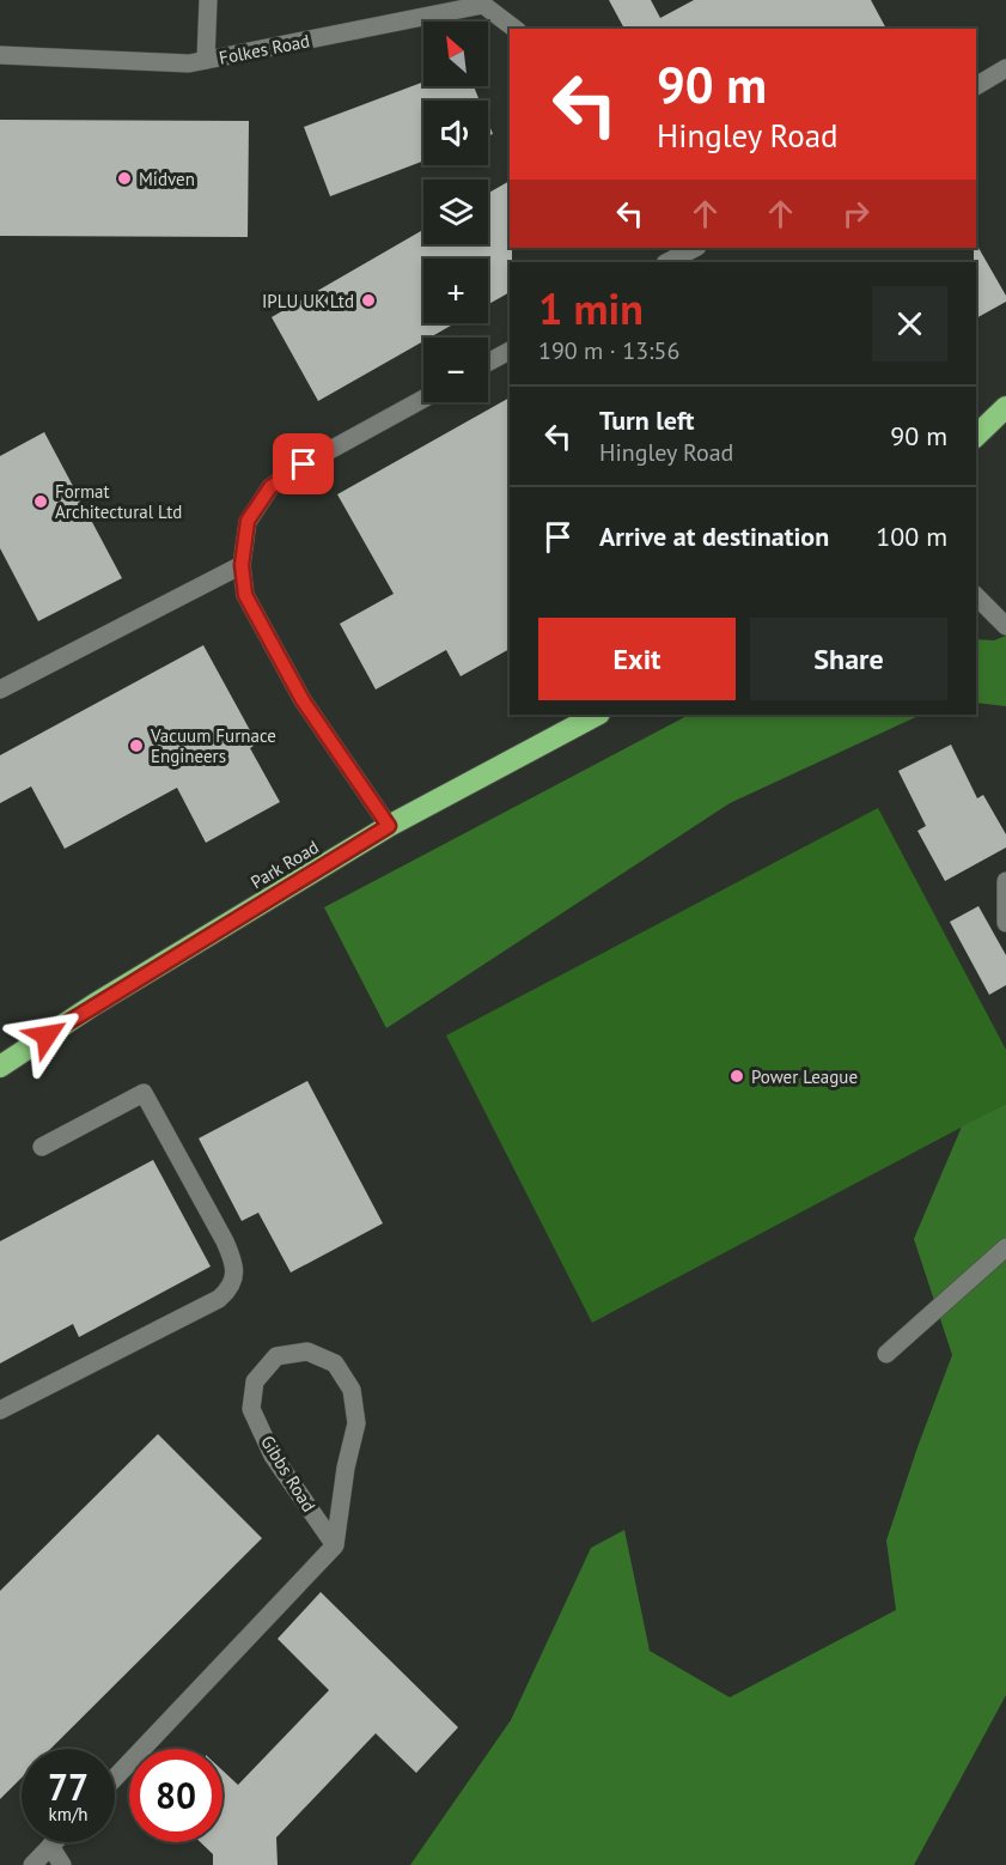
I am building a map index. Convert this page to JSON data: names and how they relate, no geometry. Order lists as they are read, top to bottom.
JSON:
{
  "streets": {
    "highway": ["Park Road"],
    "street": ["Folkes Road", "Gibbs Road"]
  },
  "places": [
    "Midven",
    "IPLU UK Ltd",
    "Format Architectural Ltd",
    "Vacuum Furnace Engineers",
    "Power League"
  ],
  "north": "top left",
  "page": {
    "map_buttons": ["+", "−"],
    "turn": ["90 m", "Hingley Road"],
    "heading": ["1 min", "190 m · 13:56"],
    "list": [
      {
        "name": "Turn left",
        "note": "Hingley Road",
        "value": "90 m"
      },
      {
        "name": "Arrive at destination",
        "value": "100 m"
      }
    ],
    "buttons": ["Exit", "Share"],
    "speed": "77 km/h",
    "limit": "80"
  }
}
